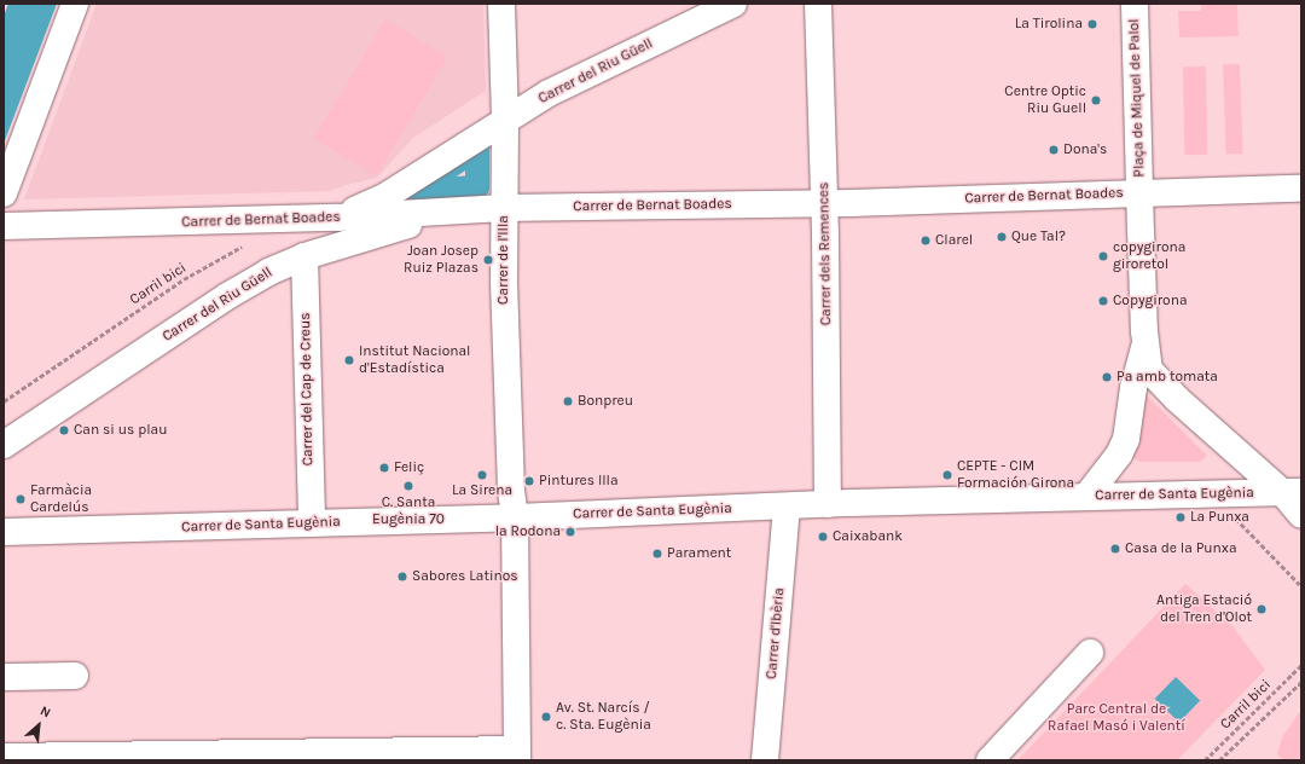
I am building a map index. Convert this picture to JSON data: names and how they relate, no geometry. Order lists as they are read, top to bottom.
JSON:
{
  "streets": {
    "street": [
      "Carrer del Riu Güell",
      "Plaça de Miquel de Palol",
      "Carrer de Bernat Boades",
      "Carrer dels Remences",
      "Carrer de l'Illa",
      "Carrer del Cap de Creus",
      "Carrer de Santa Eugènia",
      "Carrer d'Ibèria"
    ],
    "path": ["Carril bici"]
  },
  "crossings": [
    ["Carrer del Riu Güell", "Carrer de Bernat Boades"],
    ["Carrer del Riu Güell", "Carrer de l'Illa"],
    ["Carrer del Riu Güell", "Carrer del Cap de Creus"],
    ["Plaça de Miquel de Palol", "Carrer de Bernat Boades"],
    ["Carrer de Bernat Boades", "Carrer dels Remences"],
    ["Carrer de Bernat Boades", "Carrer de l'Illa"],
    ["Carrer dels Remences", "Carrer de Santa Eugènia"],
    ["Carrer de l'Illa", "Carrer de Santa Eugènia"],
    ["Carrer del Cap de Creus", "Carrer de Santa Eugènia"],
    ["Carrer de Santa Eugènia", "Carrer d'Ibèria"]
  ],
  "parks": ["Parc Central de Rafael Masó i Valentí"],
  "places": [
    "La Tirolina",
    "Centre Optic Riu Guell",
    "Dona's",
    "Que Tal?",
    "Clarel",
    "copygirona giroretol",
    "Joan Josep Ruiz Plazas",
    "Copygirona",
    "Institut Nacional d'Estadística",
    "Pa amb tomata",
    "Bonpreu",
    "Can si us plau",
    "Feliç",
    "La Sirena",
    "CEPTE - CIM Formación Girona",
    "Pintures Illa",
    "C. Santa Eugènia 70",
    "Farmàcia Cardelús",
    "La Punxa",
    "la Rodona",
    "Caixabank",
    "Casa de la Punxa",
    "Parament",
    "Sabores Latinos",
    "Antiga Estació del Tren d'Olot",
    "Av. St. Narcís / c. Sta. Eugènia"
  ],
  "north": "top right"
}
